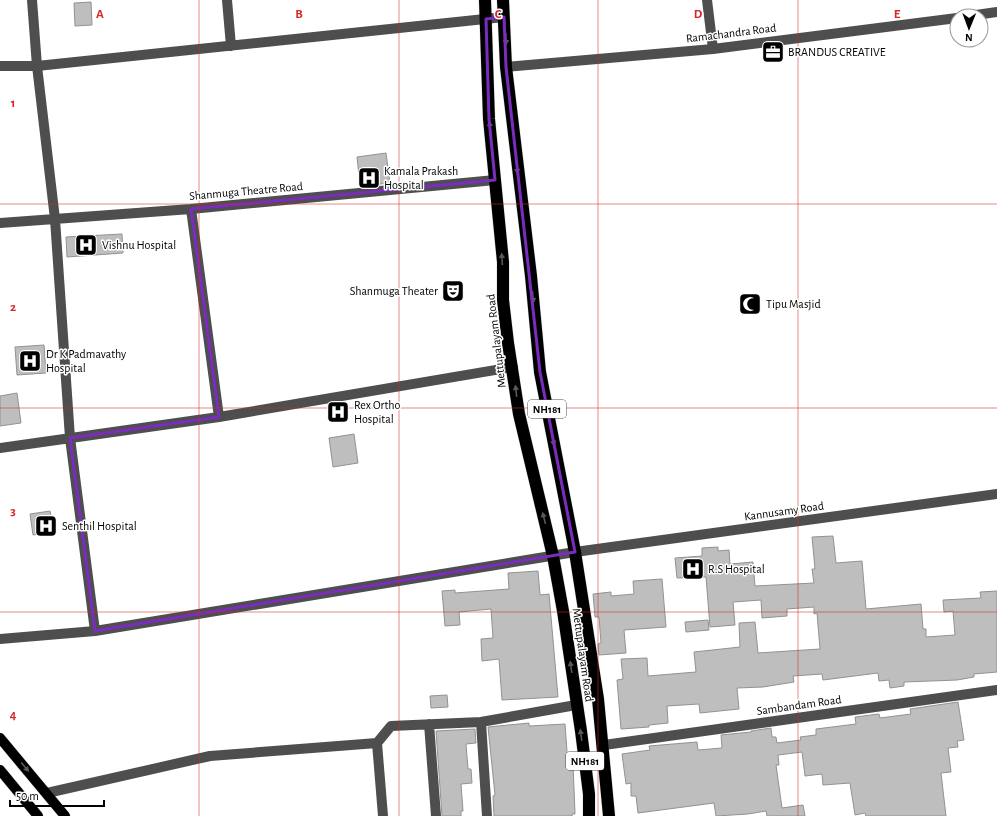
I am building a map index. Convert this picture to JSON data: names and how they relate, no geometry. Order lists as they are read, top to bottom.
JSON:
{
  "streets": {
    "highway": ["Mettupalayam Road", "NH181"],
    "street": [
      "Ramachandra Road",
      "Shanmuga Theatre Road",
      "Kannusamy Road",
      "Sambandam Road"
    ]
  },
  "crossings": [
    ["Ramachandra Road", "Mettupalayam Road"],
    ["Shanmuga Theatre Road", "Mettupalayam Road"],
    ["Mettupalayam Road", "Kannusamy Road"],
    ["Mettupalayam Road", "Sambandam Road"]
  ],
  "places": {
    "office": ["BRANDUS CREATIVE"],
    "hospital": [
      "Kamala Prakash Hospital",
      "Vishnu Hospital",
      "Dr K Padmavathy Hospital",
      "Rex Ortho Hospital",
      "Senthil Hospital",
      "R.S Hospital"
    ],
    "theatre": ["Shanmuga Theater"],
    "mosque": ["Tipu Masjid"]
  },
  "scale_bar": "50 m",
  "north": "bottom",
  "grid": {
    "columns": [
      "A",
      "B",
      "C",
      "D",
      "E"
    ],
    "rows": [
      "1",
      "2",
      "3",
      "4"
    ]
  }
}
